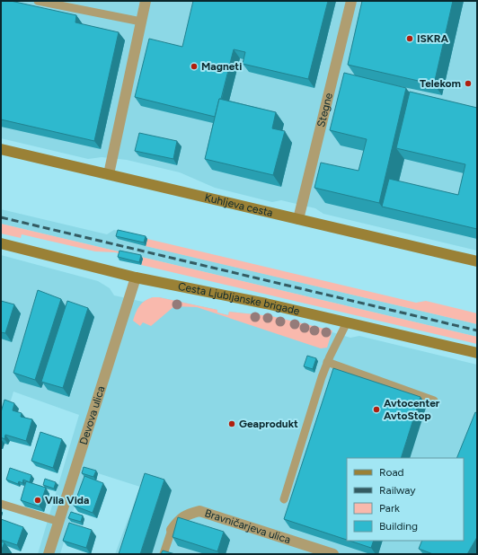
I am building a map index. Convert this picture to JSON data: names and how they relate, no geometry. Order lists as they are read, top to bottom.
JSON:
{
  "streets": {
    "street": [
      "Stegne",
      "Kuhljeva cesta",
      "Cesta Ljubljanske brigade",
      "Devova ulica",
      "Bravničarjeva ulica"
    ]
  },
  "crossings": [
    ["Stegne", "Kuhljeva cesta"],
    ["Cesta Ljubljanske brigade", "Devova ulica"]
  ],
  "places": [
    "ISKRA",
    "Magneti",
    "Telekom",
    "Avtocenter AvtoStop",
    "Geaprodukt",
    "Vila Vida"
  ],
  "legend": [
    "Road",
    "Railway",
    "Park",
    "Building"
  ]
}
